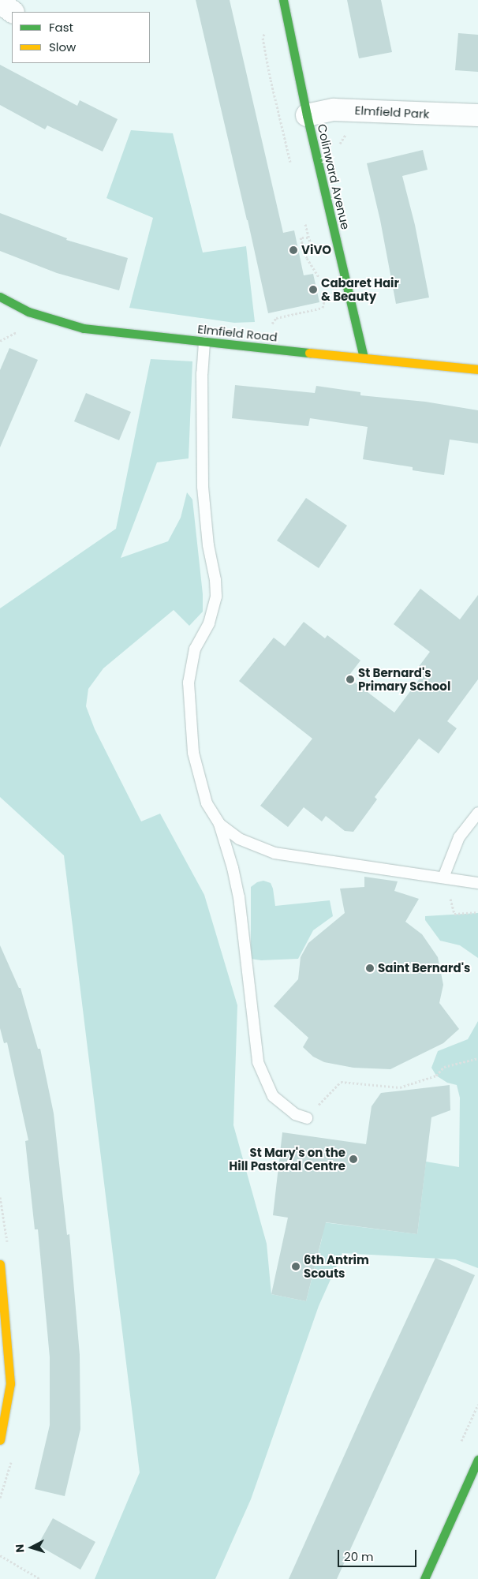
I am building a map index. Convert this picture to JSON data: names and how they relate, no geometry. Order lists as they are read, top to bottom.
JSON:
{
  "streets": {
    "street": ["Elmfield Park", "Colinward Avenue", "Elmfield Road"]
  },
  "crossings": [
    ["Elmfield Park", "Colinward Avenue"],
    ["Colinward Avenue", "Elmfield Road"]
  ],
  "places": [
    "ViVO",
    "Cabaret Hair & Beauty",
    "St Bernard's Primary School",
    "Saint Bernard's",
    "St Mary's on the Hill Pastoral Centre",
    "6th Antrim Scouts"
  ],
  "legend": ["Fast", "Slow"],
  "scale_bar": "20 m",
  "north": "left"
}
